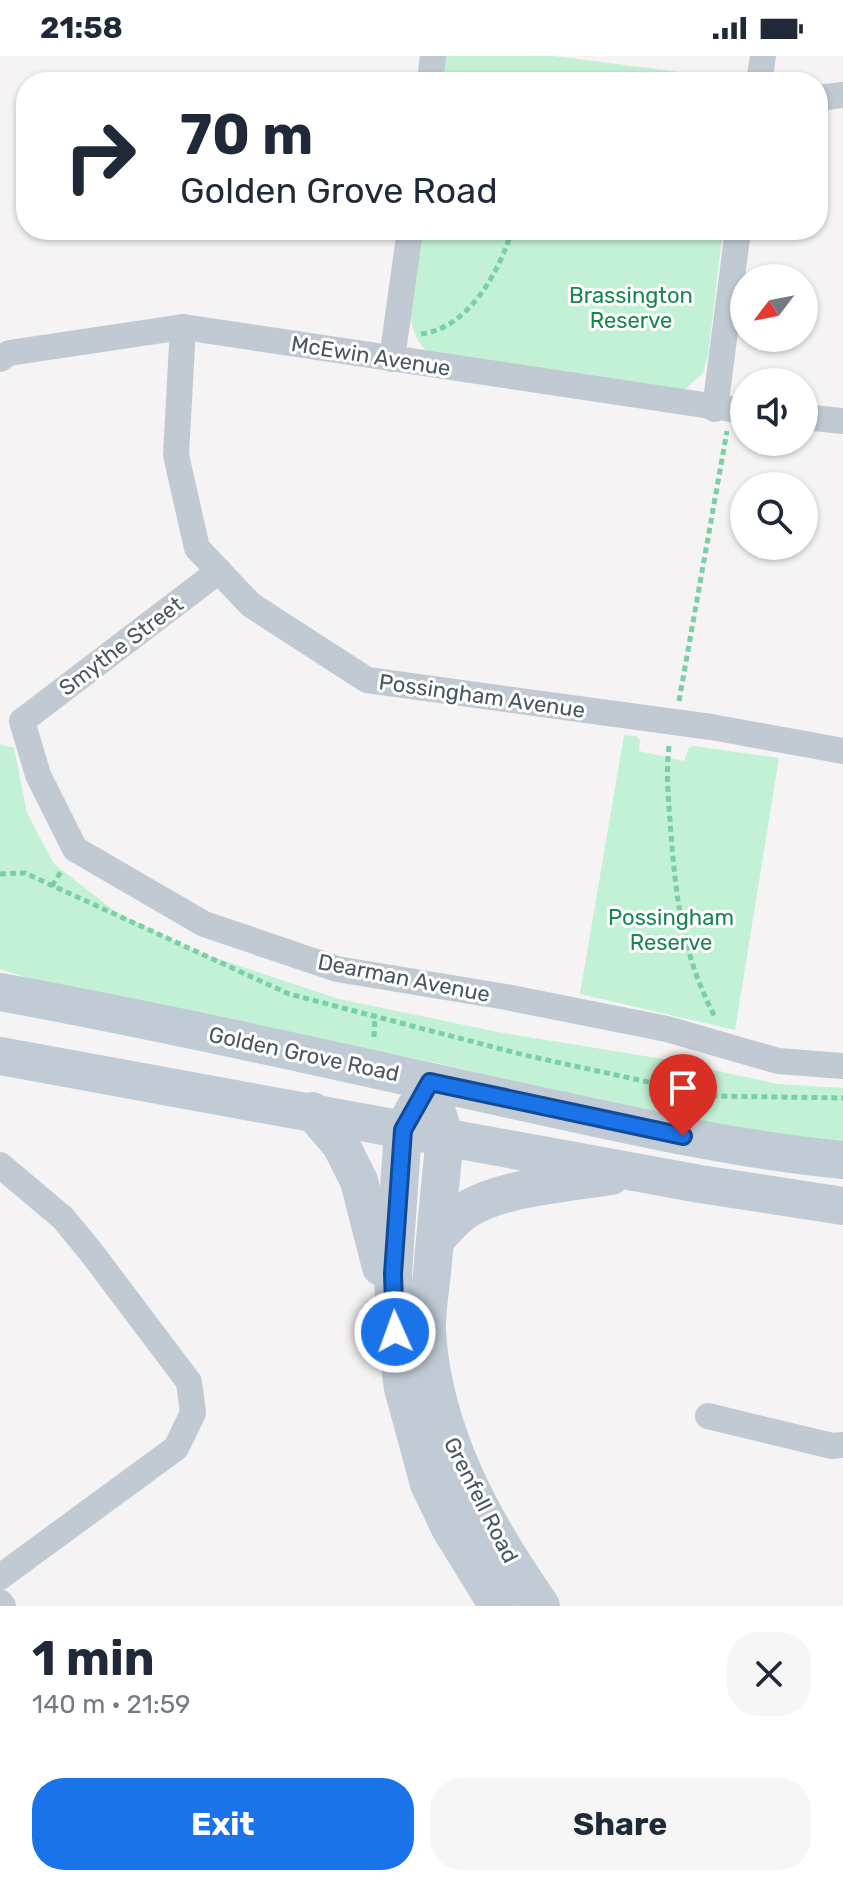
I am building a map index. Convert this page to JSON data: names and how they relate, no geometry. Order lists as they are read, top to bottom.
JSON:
{
  "streets": {
    "main road": ["Golden Grove Road", "Grenfell Road"],
    "street": [
      "McEwin Avenue",
      "Smythe Street",
      "Possingham Avenue",
      "Dearman Avenue"
    ]
  },
  "crossings": [
    ["McEwin Avenue", "Possingham Avenue"],
    ["Smythe Street", "Possingham Avenue"],
    ["Smythe Street", "Dearman Avenue"],
    ["Golden Grove Road", "Grenfell Road"]
  ],
  "parks": ["Brassington Reserve", "Possingham Reserve"],
  "north": "bottom left",
  "page": {
    "status": "21:58",
    "turn": ["70 m", "Golden Grove Road"],
    "heading": ["1 min", "140 m · 21:59"],
    "buttons": ["Exit", "Share"]
  }
}
